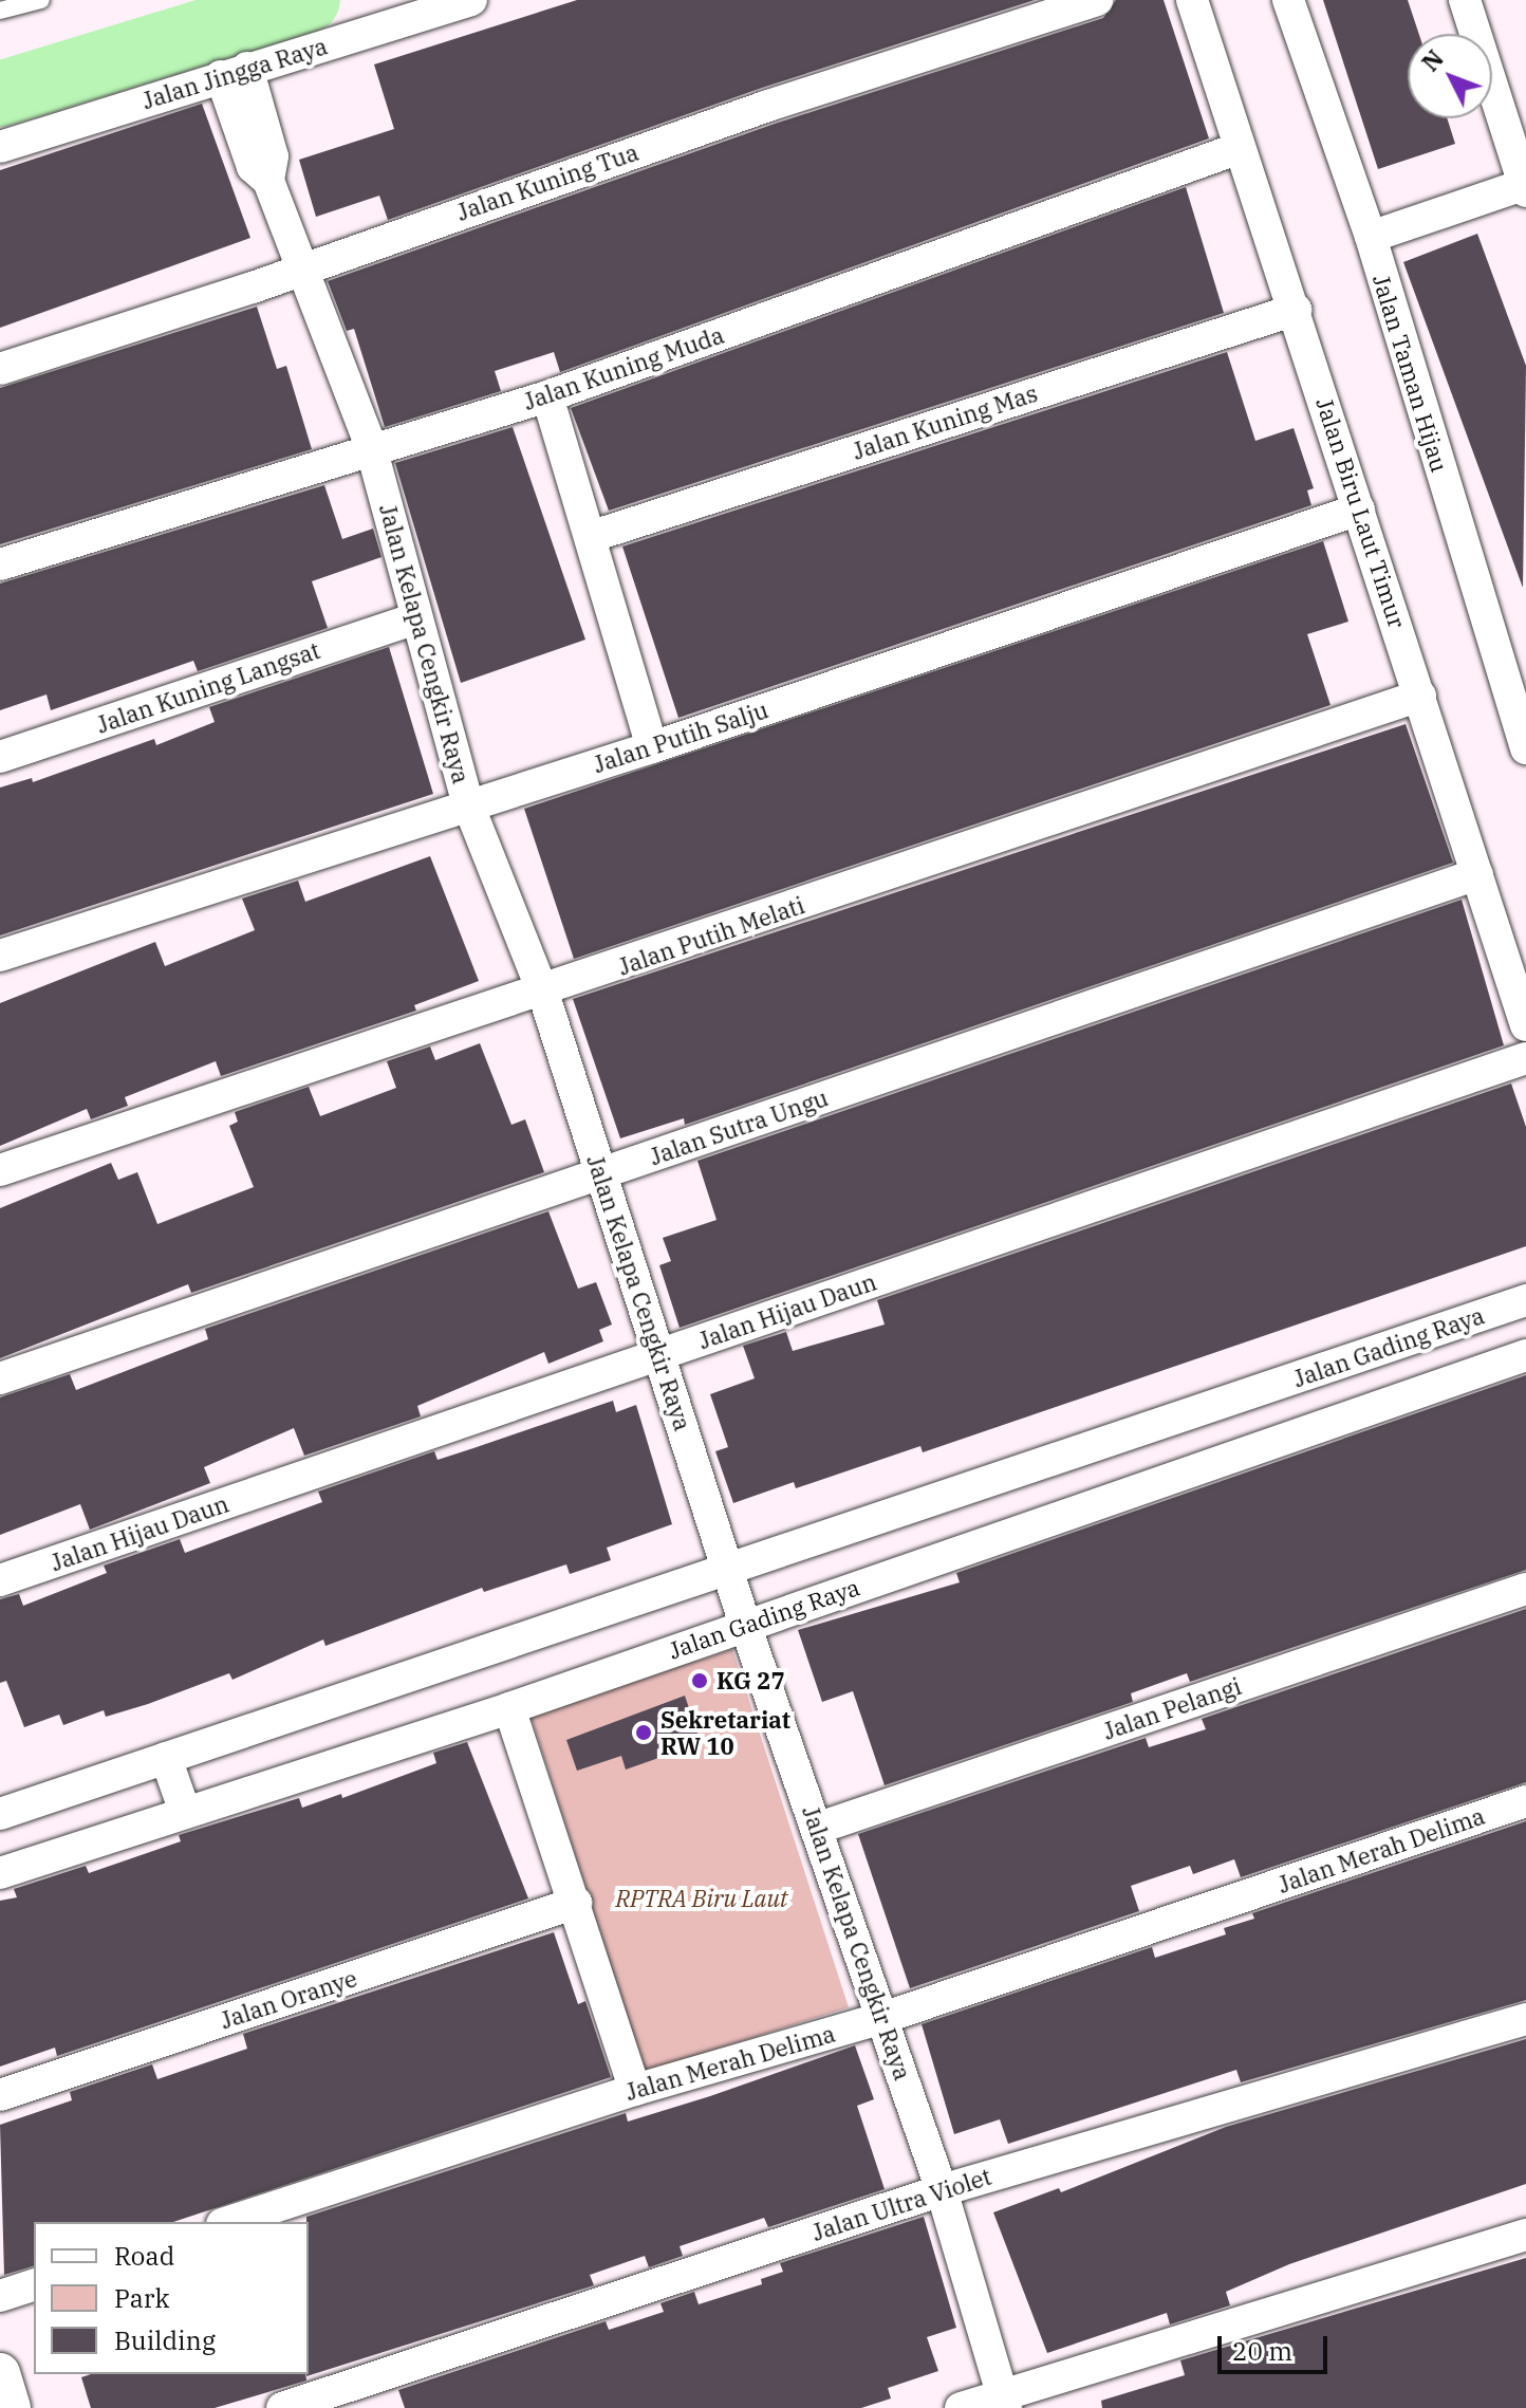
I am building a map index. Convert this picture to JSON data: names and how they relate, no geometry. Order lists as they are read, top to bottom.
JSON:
{
  "streets": {
    "street": [
      "Jalan Jingga Raya",
      "Jalan Kuning Tua",
      "Jalan Kuning Muda",
      "Jalan Taman Hijau",
      "Jalan Kuning Mas",
      "Jalan Biru Laut Timur",
      "Jalan Kelapa Cengkir Raya",
      "Jalan Kuning Langsat",
      "Jalan Putih Salju",
      "Jalan Putih Melati",
      "Jalan Sutra Ungu",
      "Jalan Hijau Daun",
      "Jalan Gading Raya",
      "Jalan Pelangi",
      "Jalan Merah Delima",
      "Jalan Oranye",
      "Jalan Ultra Violet"
    ]
  },
  "crossings": [
    ["Jalan Jingga Raya", "Jalan Kelapa Cengkir Raya"],
    ["Jalan Kuning Tua", "Jalan Kelapa Cengkir Raya"],
    ["Jalan Kuning Muda", "Jalan Biru Laut Timur"],
    ["Jalan Kuning Muda", "Jalan Kelapa Cengkir Raya"],
    ["Jalan Kuning Mas", "Jalan Biru Laut Timur"],
    ["Jalan Biru Laut Timur", "Jalan Putih Salju"],
    ["Jalan Biru Laut Timur", "Jalan Putih Melati"],
    ["Jalan Biru Laut Timur", "Jalan Sutra Ungu"],
    ["Jalan Kelapa Cengkir Raya", "Jalan Kuning Langsat"],
    ["Jalan Kelapa Cengkir Raya", "Jalan Putih Salju"],
    ["Jalan Kelapa Cengkir Raya", "Jalan Putih Melati"],
    ["Jalan Kelapa Cengkir Raya", "Jalan Sutra Ungu"],
    ["Jalan Kelapa Cengkir Raya", "Jalan Hijau Daun"],
    ["Jalan Kelapa Cengkir Raya", "Jalan Gading Raya"],
    ["Jalan Kelapa Cengkir Raya", "Jalan Pelangi"],
    ["Jalan Kelapa Cengkir Raya", "Jalan Merah Delima"],
    ["Jalan Kelapa Cengkir Raya", "Jalan Ultra Violet"]
  ],
  "parks": ["RPTRA Biru Laut"],
  "places": ["KG 27", "Sekretariat RW 10"],
  "legend": ["Road", "Park", "Building"],
  "scale_bar": "20 m",
  "north": "top left"
}
